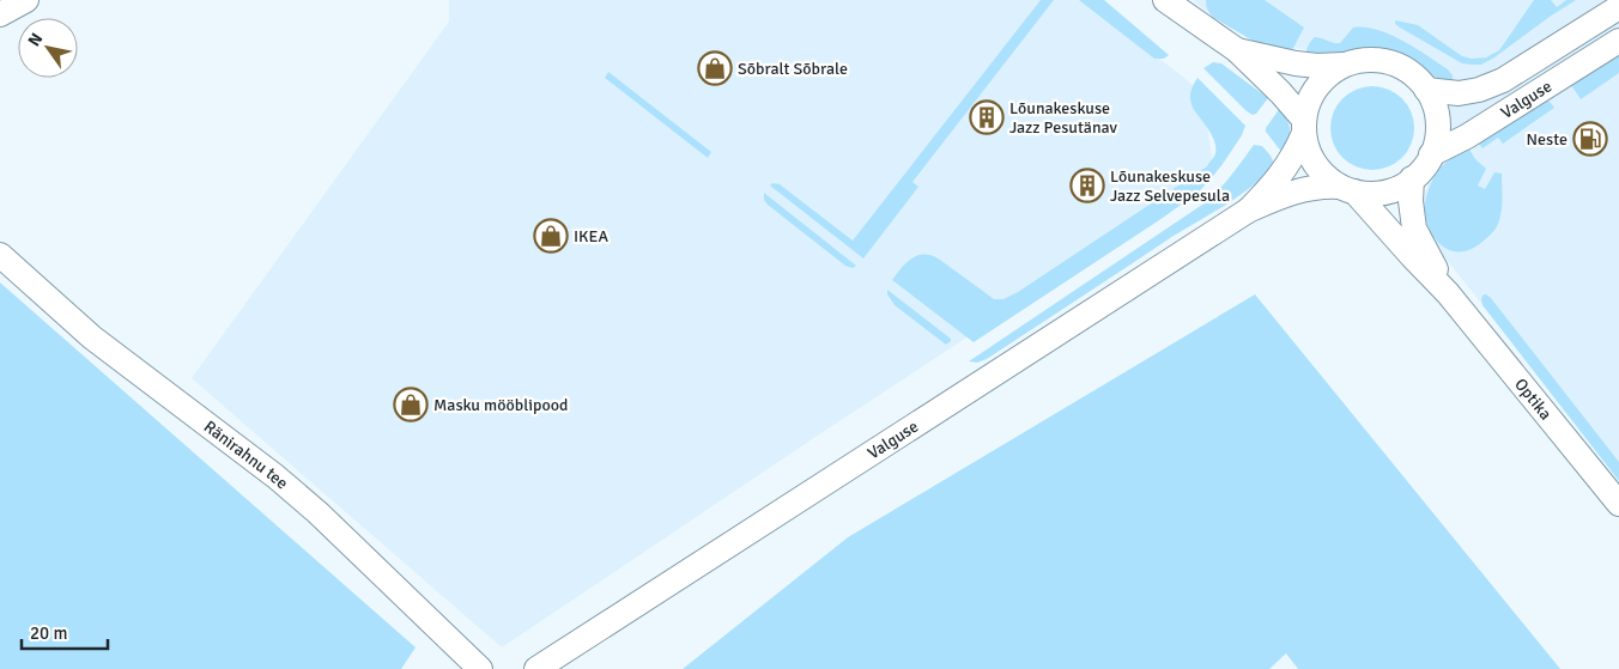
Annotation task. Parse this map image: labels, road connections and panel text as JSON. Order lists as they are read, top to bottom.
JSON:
{
  "streets": {
    "street": ["Valguse", "Optika", "Ränirahnu tee"]
  },
  "crossings": [
    ["Valguse", "Optika"]
  ],
  "places": {
    "shop": ["Sõbralt Sõbrale", "IKEA", "Masku mööblipood"],
    "building": ["Lõunakeskuse Jazz Pesutänav", "Lõunakeskuse Jazz Selvepesula"],
    "fuel station": ["Neste"]
  },
  "scale_bar": "20 m",
  "north": "top left"
}
